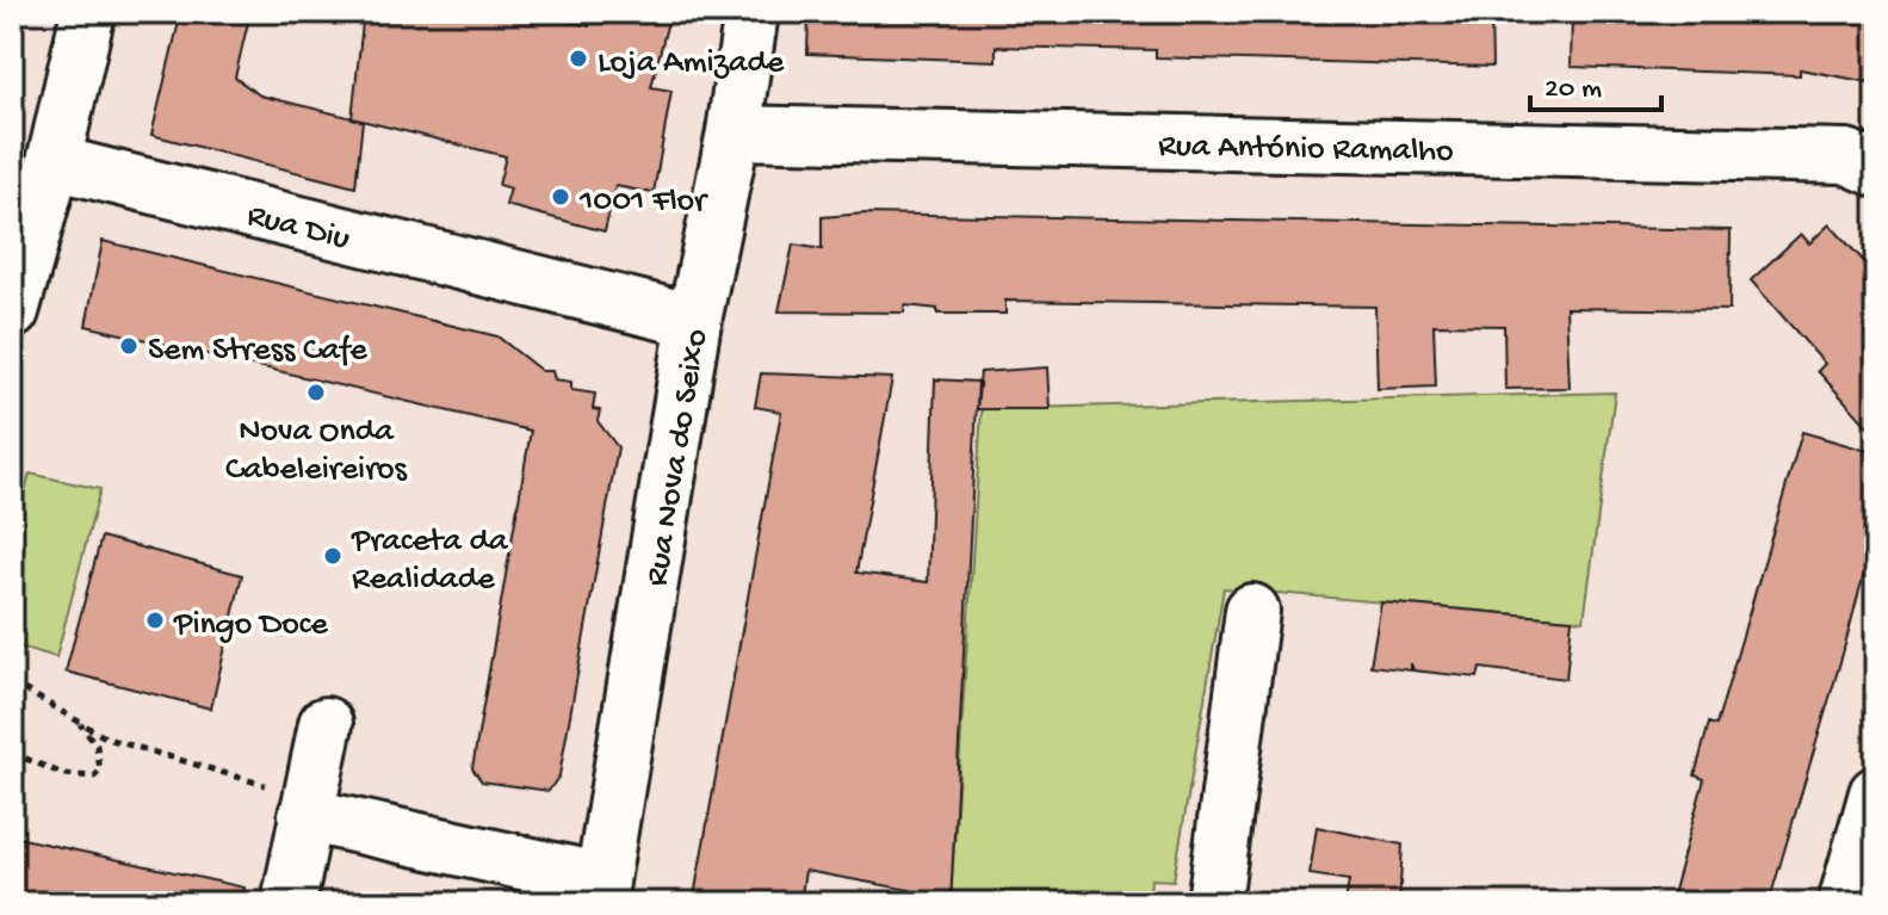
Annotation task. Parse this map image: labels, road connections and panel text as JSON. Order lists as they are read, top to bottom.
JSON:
{
  "streets": {
    "street": ["Rua António Ramalho", "Rua Diu", "Rua Nova do Seixo"]
  },
  "crossings": [
    ["Rua António Ramalho", "Rua Nova do Seixo"],
    ["Rua Diu", "Rua Nova do Seixo"]
  ],
  "places": [
    "Loja Amizade",
    "1001 Flor",
    "Sem Stress Cafe",
    "Nova Onda Cabeleireiros",
    "Praceta da Realidade",
    "Pingo Doce"
  ],
  "scale_bar": "20 m"
}
